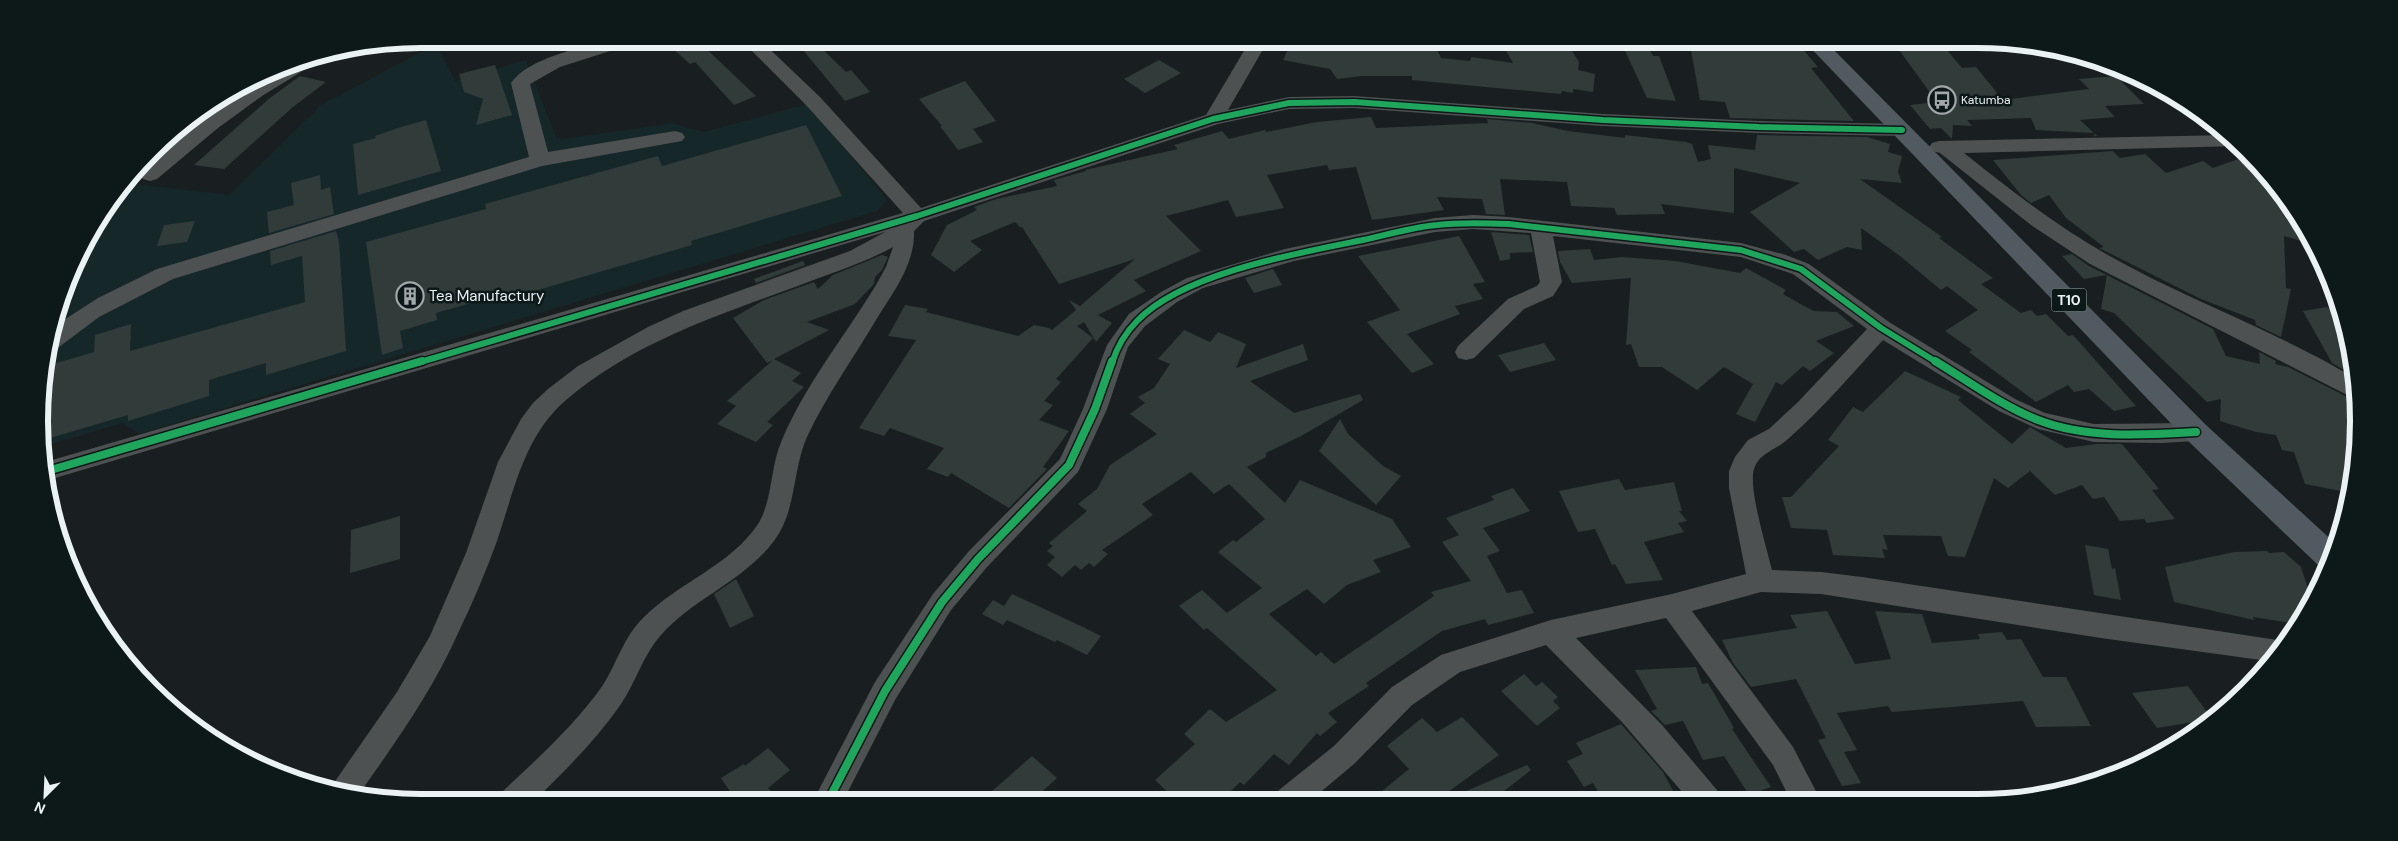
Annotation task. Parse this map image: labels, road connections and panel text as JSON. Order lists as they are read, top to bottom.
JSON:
{
  "streets": {
    "highway": ["T10"]
  },
  "places": {
    "bus stop": ["Katumba"],
    "building": ["Tea Manufactury"]
  },
  "north": "bottom left"
}
